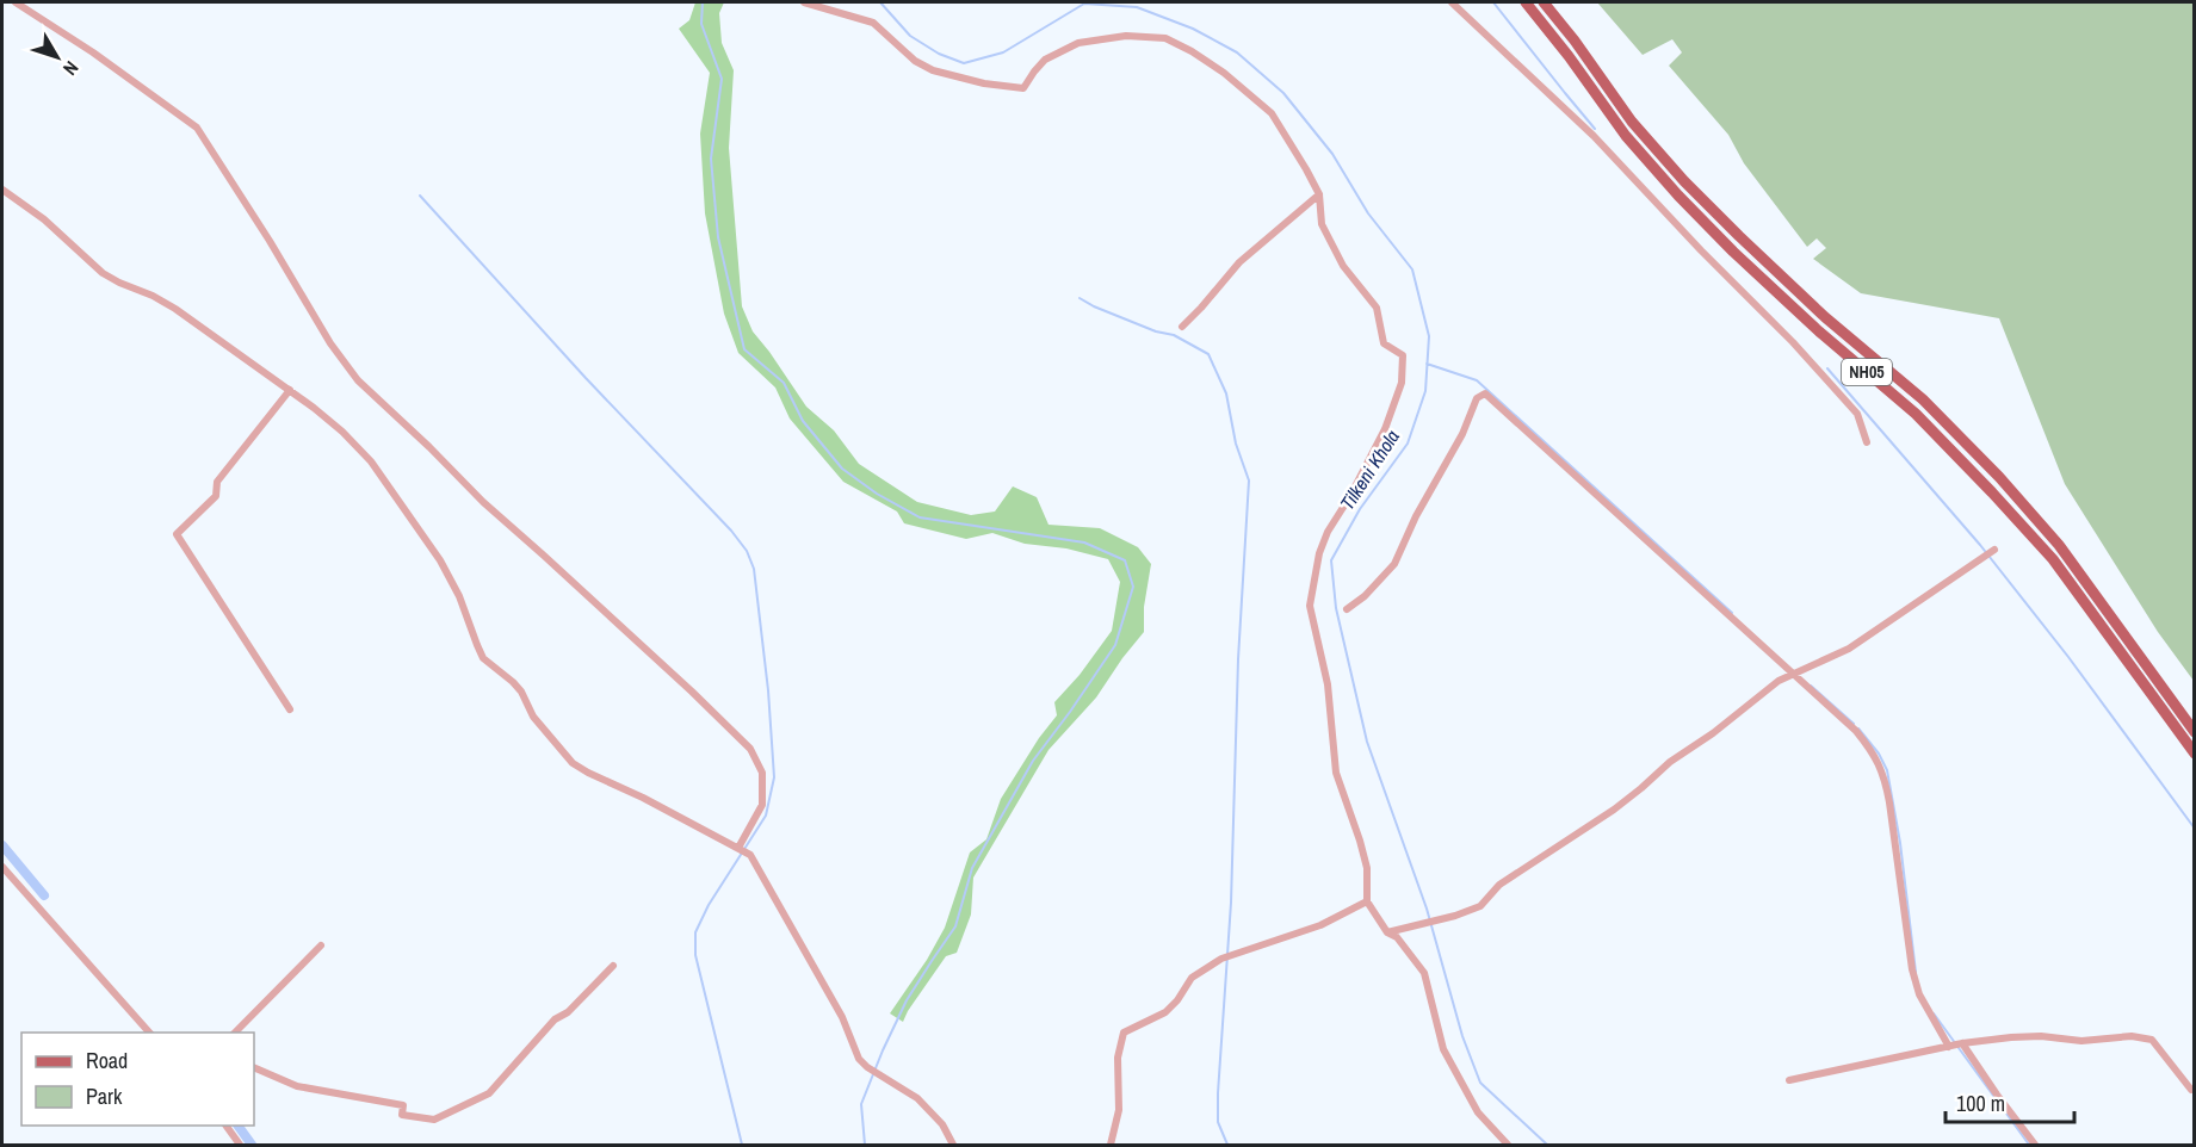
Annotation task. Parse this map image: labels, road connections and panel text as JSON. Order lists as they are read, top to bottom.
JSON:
{
  "streets": {
    "main road": ["NH05"]
  },
  "water": ["Tilkeni Khola"],
  "legend": ["Road", "Park"],
  "scale_bar": "100 m",
  "north": "bottom right"
}
